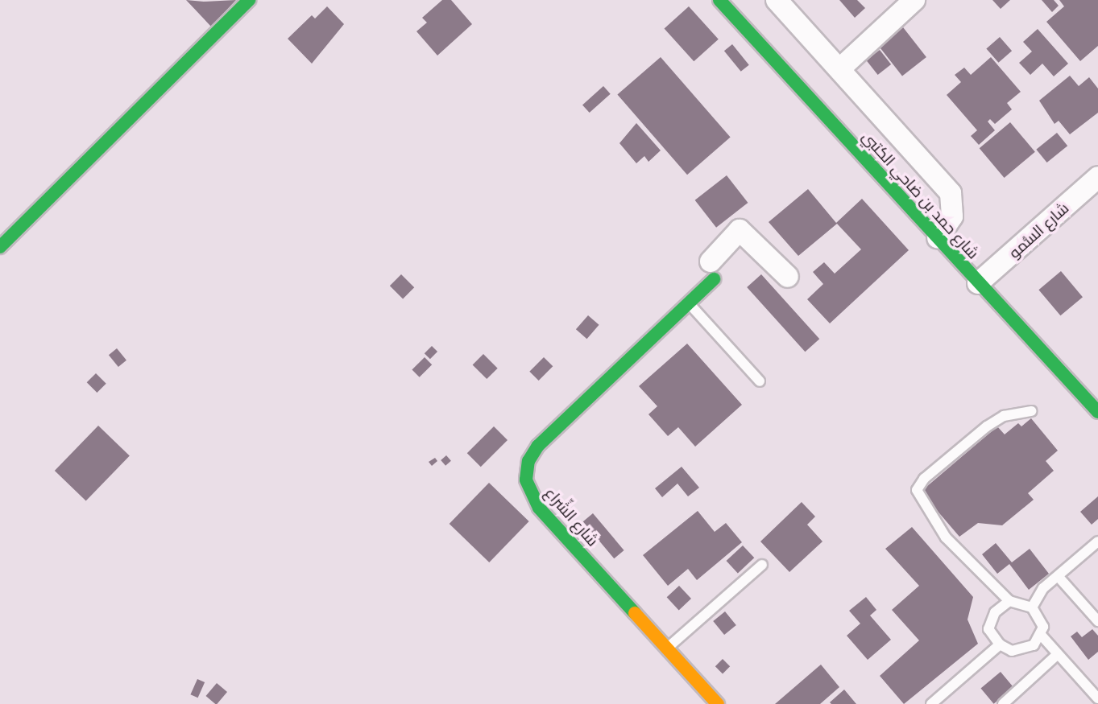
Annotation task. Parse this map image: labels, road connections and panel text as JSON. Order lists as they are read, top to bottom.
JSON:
{
  "streets": {
    "street": ["شارع حمد بن ضاحي الكتبي", "شارع السُّمو", "شارع الشِّراع"]
  },
  "crossings": [
    ["شارع حمد بن ضاحي الكتبي", "شارع السُّمو"]
  ]
}
